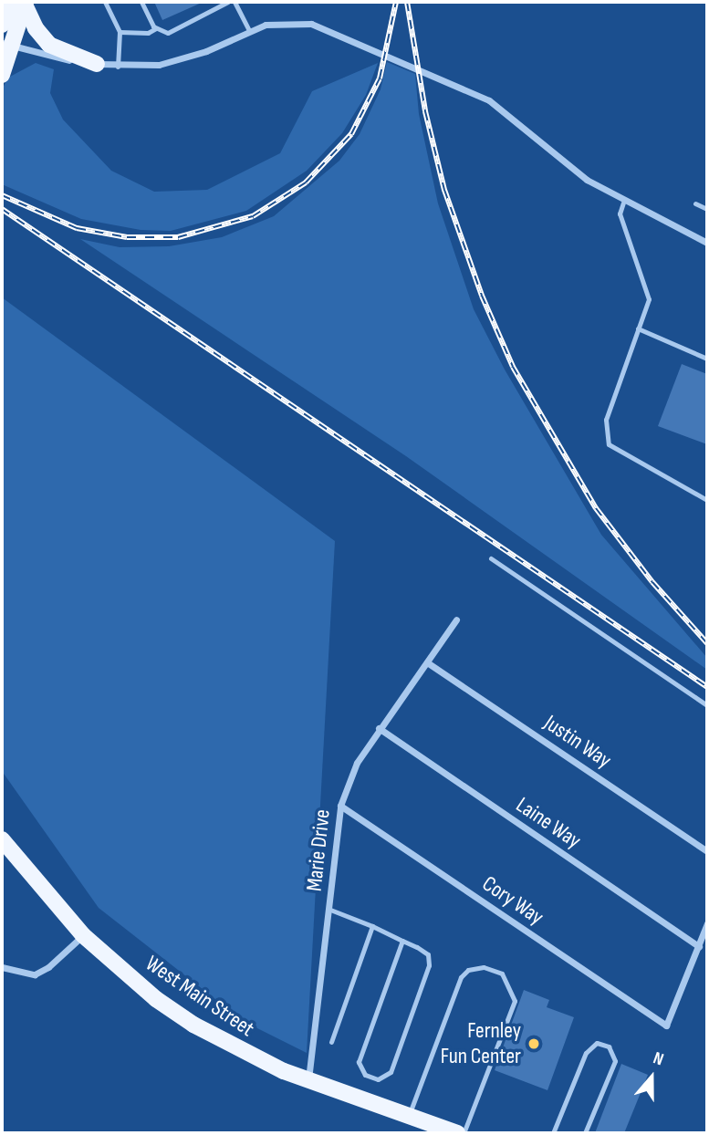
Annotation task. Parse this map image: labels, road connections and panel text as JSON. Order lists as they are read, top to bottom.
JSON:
{
  "streets": {
    "main road": ["West Main Street"],
    "street": [
      "Justin Way",
      "Laine Way",
      "Marie Drive",
      "Cory Way"
    ]
  },
  "crossings": [
    ["Justin Way", "Marie Drive"],
    ["Laine Way", "Marie Drive"],
    ["Laine Way", "Cory Way"],
    ["Marie Drive", "Cory Way"],
    ["Marie Drive", "West Main Street"]
  ],
  "places": ["Fernley Fun Center"],
  "north": "top"
}
